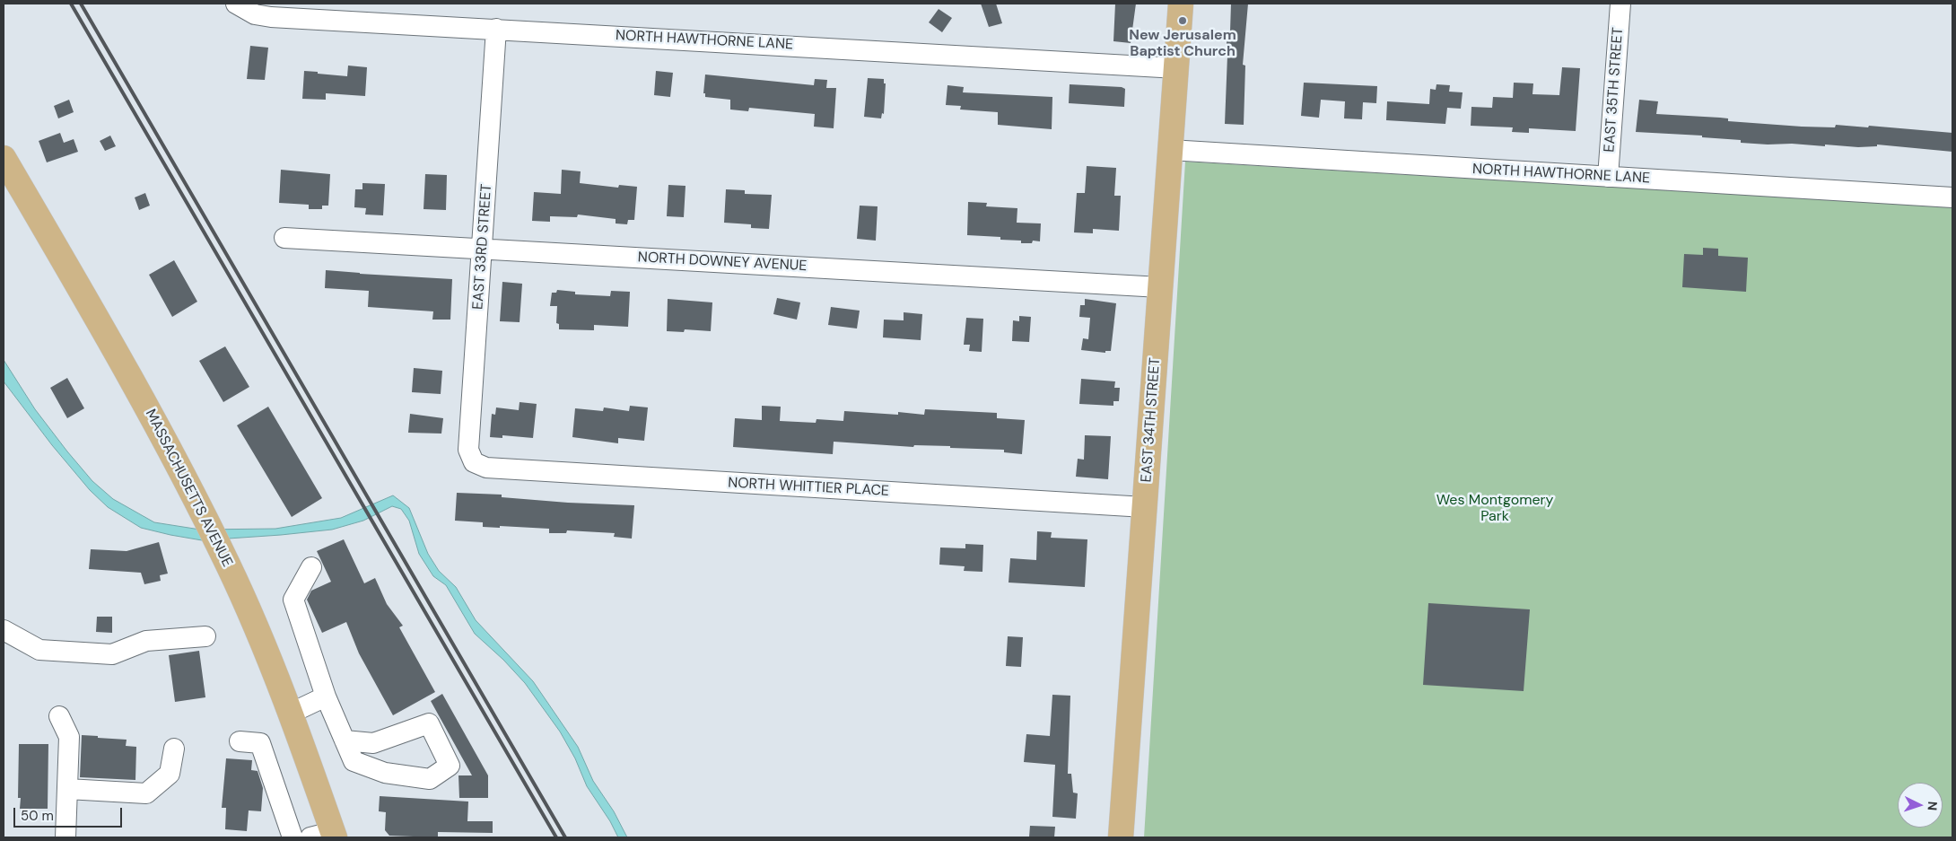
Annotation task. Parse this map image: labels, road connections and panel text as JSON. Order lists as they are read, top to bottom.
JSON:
{
  "streets": {
    "main road": ["EAST 34TH STREET", "MASSACHUSETTS AVENUE"],
    "street": [
      "NORTH HAWTHORNE LANE",
      "EAST 35TH STREET",
      "EAST 33RD STREET",
      "NORTH DOWNEY AVENUE",
      "NORTH WHITTIER PLACE"
    ]
  },
  "crossings": [
    ["NORTH HAWTHORNE LANE", "EAST 35TH STREET"],
    ["NORTH HAWTHORNE LANE", "EAST 33RD STREET"],
    ["NORTH HAWTHORNE LANE", "EAST 34TH STREET"],
    ["EAST 33RD STREET", "NORTH DOWNEY AVENUE"],
    ["EAST 33RD STREET", "NORTH WHITTIER PLACE"],
    ["NORTH DOWNEY AVENUE", "EAST 34TH STREET"],
    ["EAST 34TH STREET", "NORTH WHITTIER PLACE"]
  ],
  "parks": ["Wes Montgomery Park"],
  "places": ["New Jerusalem Baptist Church"],
  "scale_bar": "50 m",
  "north": "right"
}
